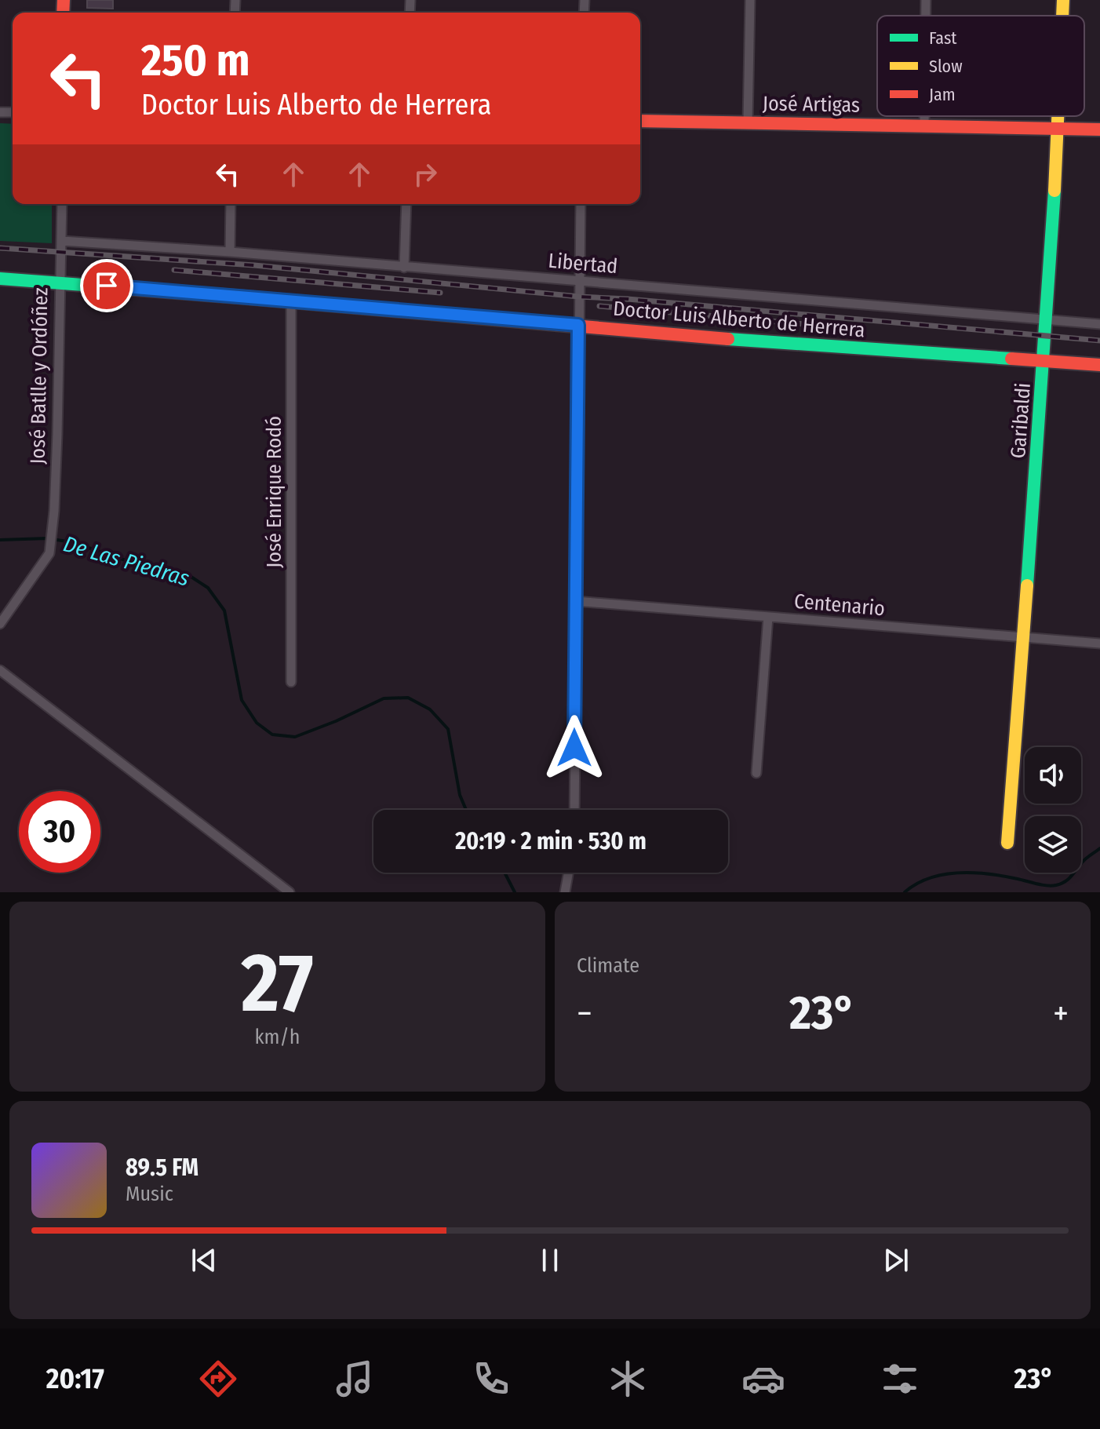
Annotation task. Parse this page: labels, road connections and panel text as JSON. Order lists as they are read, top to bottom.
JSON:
{
  "streets": {
    "street": [
      "José Artigas",
      "Libertad",
      "Doctor Luis Alberto de Herrera",
      "José Batlle y Ordóñez",
      "Garibaldi",
      "José Enrique Rodó",
      "Centenario"
    ]
  },
  "crossings": [
    ["José Artigas", "Garibaldi"],
    ["Libertad", "José Batlle y Ordóñez"],
    ["Libertad", "Garibaldi"],
    ["Doctor Luis Alberto de Herrera", "José Batlle y Ordóñez"],
    ["Doctor Luis Alberto de Herrera", "Garibaldi"],
    ["Doctor Luis Alberto de Herrera", "José Enrique Rodó"],
    ["Garibaldi", "Centenario"]
  ],
  "water": ["De Las Piedras"],
  "legend": ["Fast", "Slow", "Jam"],
  "page": {
    "turn": ["250 m", "Doctor Luis Alberto de Herrera"],
    "limit": "30",
    "trip": "20:19 · 2 min · 530 m",
    "tile": [
      ["27", "km/h"],
      "Climate"
    ],
    "heat": ["−", "23°", "+"],
    "song": ["89.5 FM", "Music"],
    "tabs": ["20:17", "23°"]
  }
}
